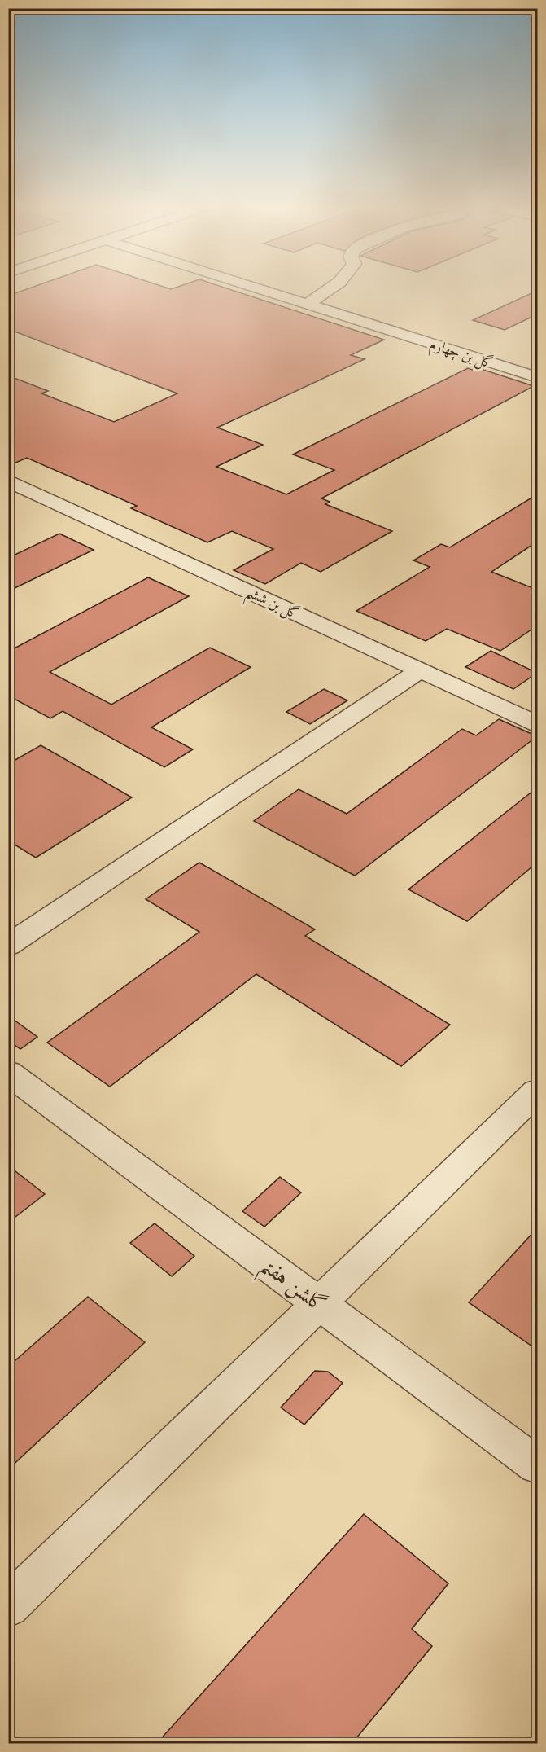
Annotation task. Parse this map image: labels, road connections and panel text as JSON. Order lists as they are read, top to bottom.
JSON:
{
  "streets": {
    "street": ["گل بن چهارم", "گل بن ششم", "گلشن هفتم"]
  }
}
